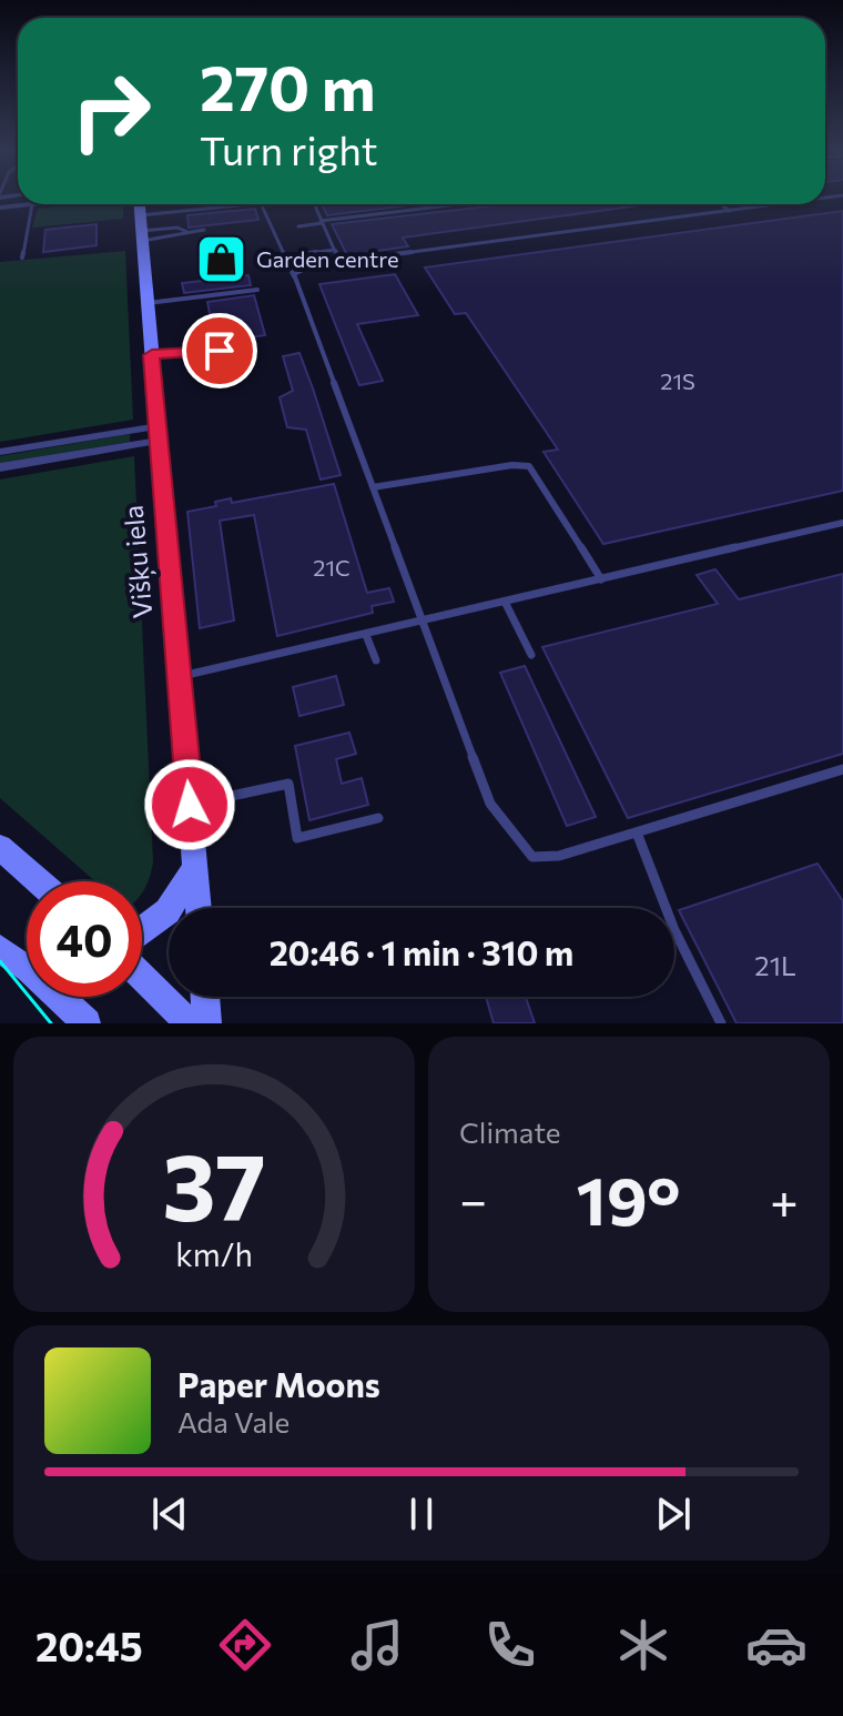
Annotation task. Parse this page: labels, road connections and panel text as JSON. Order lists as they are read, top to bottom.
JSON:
{
  "streets": {
    "street": ["Višķu iela"]
  },
  "places": {
    "shop": ["Garden centre"]
  },
  "house_numbers": ["21S", "21C", "21L"],
  "page": {
    "turn": ["270 m", "Turn right"],
    "limit": "40",
    "trip": "20:46 · 1 min · 310 m",
    "tile": "Climate",
    "heat": ["−", "19°", "+"],
    "song": ["Paper Moons", "Ada Vale"],
    "tabs": "20:45",
    "gauge": ["37", "km/h"]
  }
}
